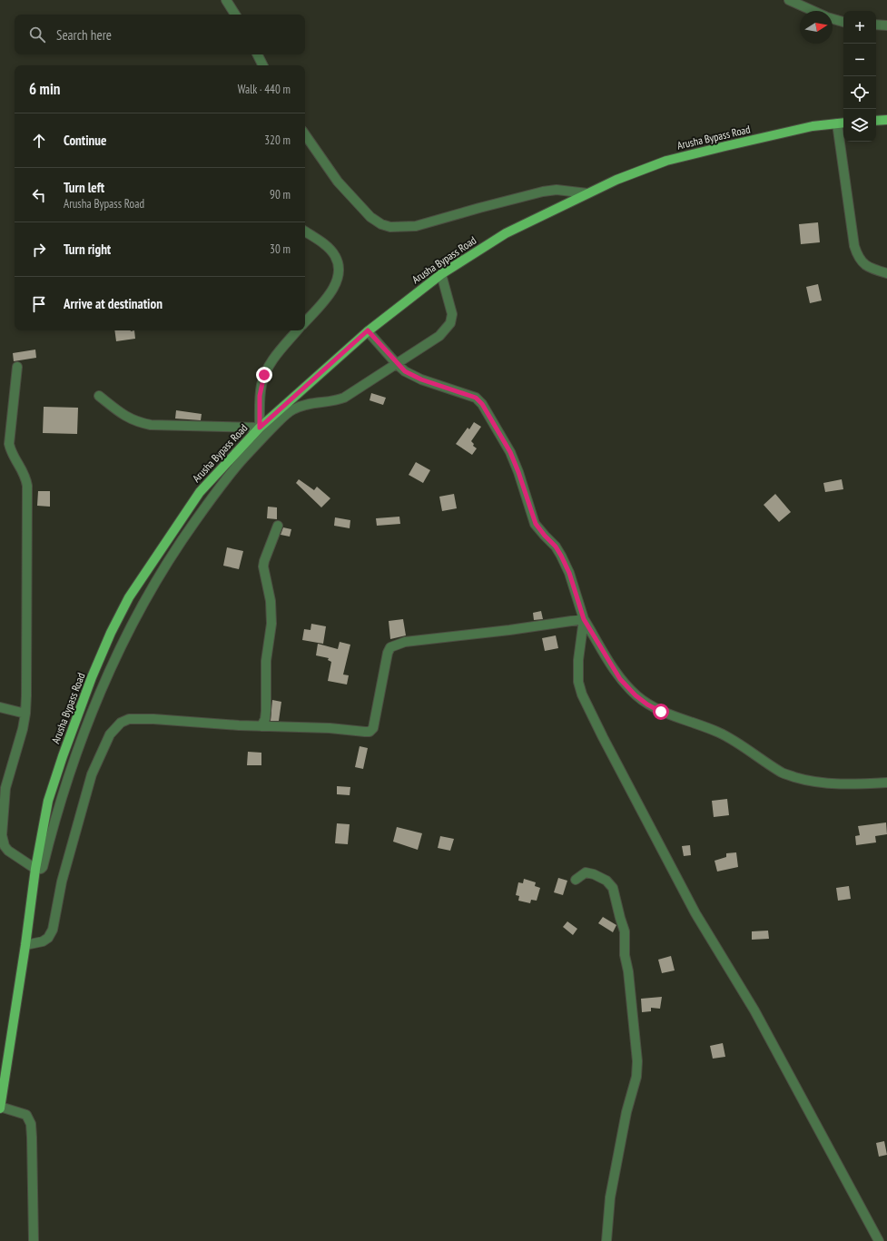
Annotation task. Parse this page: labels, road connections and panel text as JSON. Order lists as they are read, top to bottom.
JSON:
{
  "streets": {
    "main road": ["Arusha Bypass Road"]
  },
  "north": "right",
  "page": {
    "map_buttons": ["+", "−"],
    "search": "Search here",
    "heading": ["6 min", "Walk · 440 m"],
    "list": [
      ["Continue", "320 m"],
      ["Turn left", "Arusha Bypass Road", "90 m"],
      ["Turn right", "30 m"],
      "Arrive at destination"
    ]
  }
}
